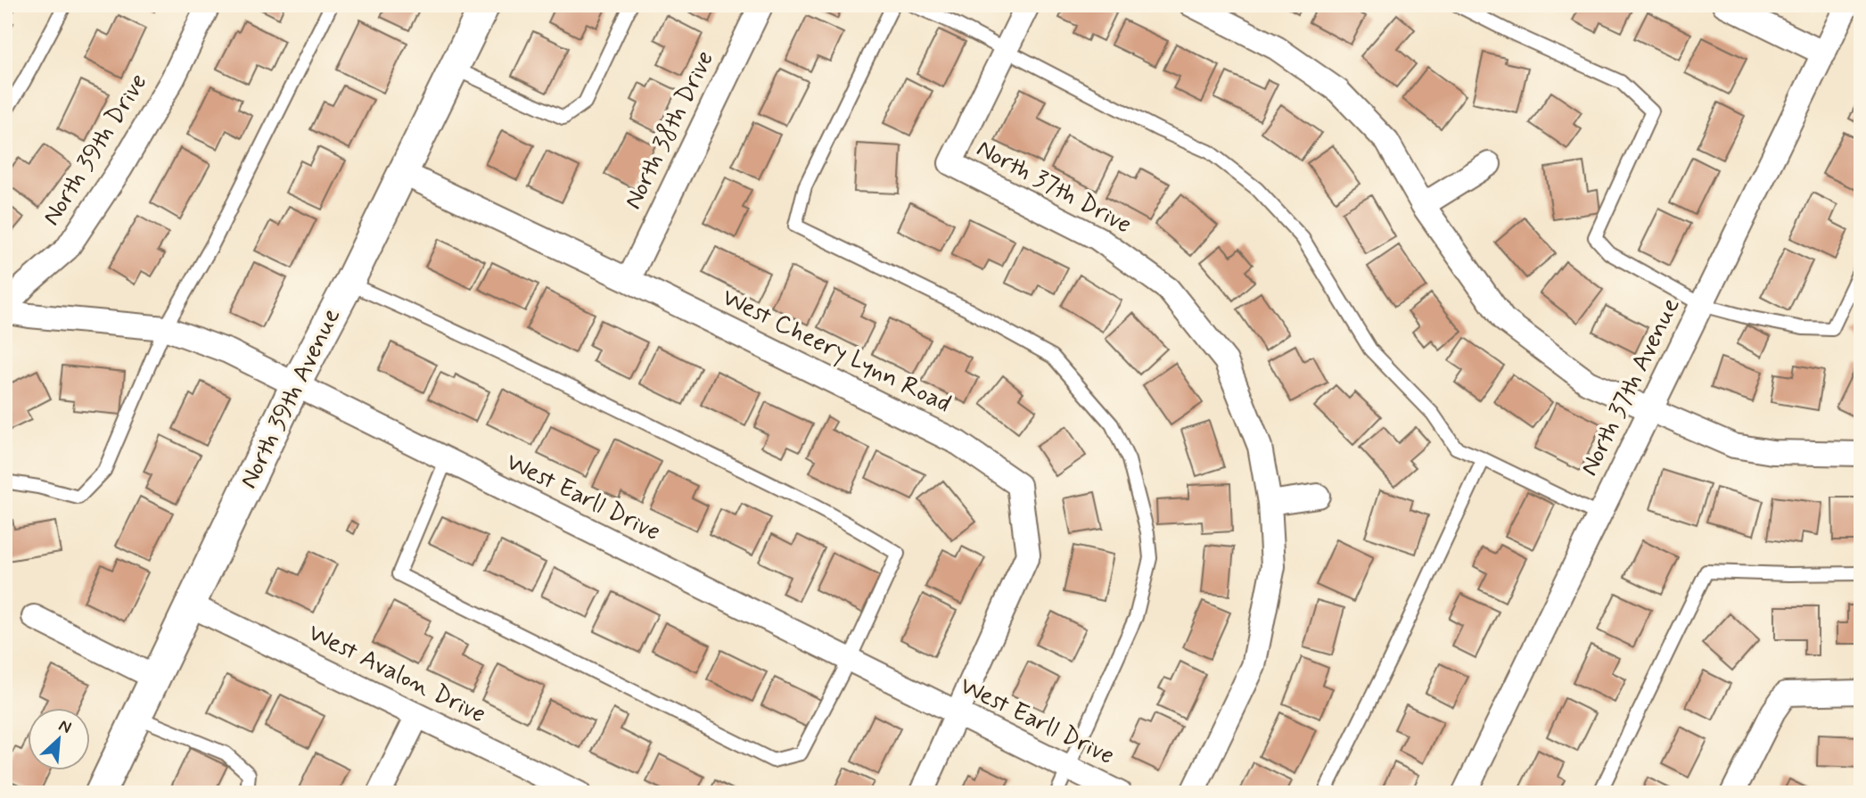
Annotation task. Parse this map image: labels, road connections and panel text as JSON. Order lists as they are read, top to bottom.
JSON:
{
  "streets": {
    "street": [
      "North 38th Drive",
      "North 39th Drive",
      "North 37th Drive",
      "West Cheery Lynn Road",
      "North 37th Avenue",
      "North 39th Avenue",
      "West Earll Drive",
      "West Avalon Drive"
    ]
  },
  "crossings": [
    ["North 38th Drive", "West Cheery Lynn Road"],
    ["North 39th Drive", "West Earll Drive"],
    ["West Cheery Lynn Road", "North 39th Avenue"],
    ["West Cheery Lynn Road", "West Earll Drive"],
    ["North 39th Avenue", "West Earll Drive"],
    ["North 39th Avenue", "West Avalon Drive"]
  ],
  "north": "top right"
}
